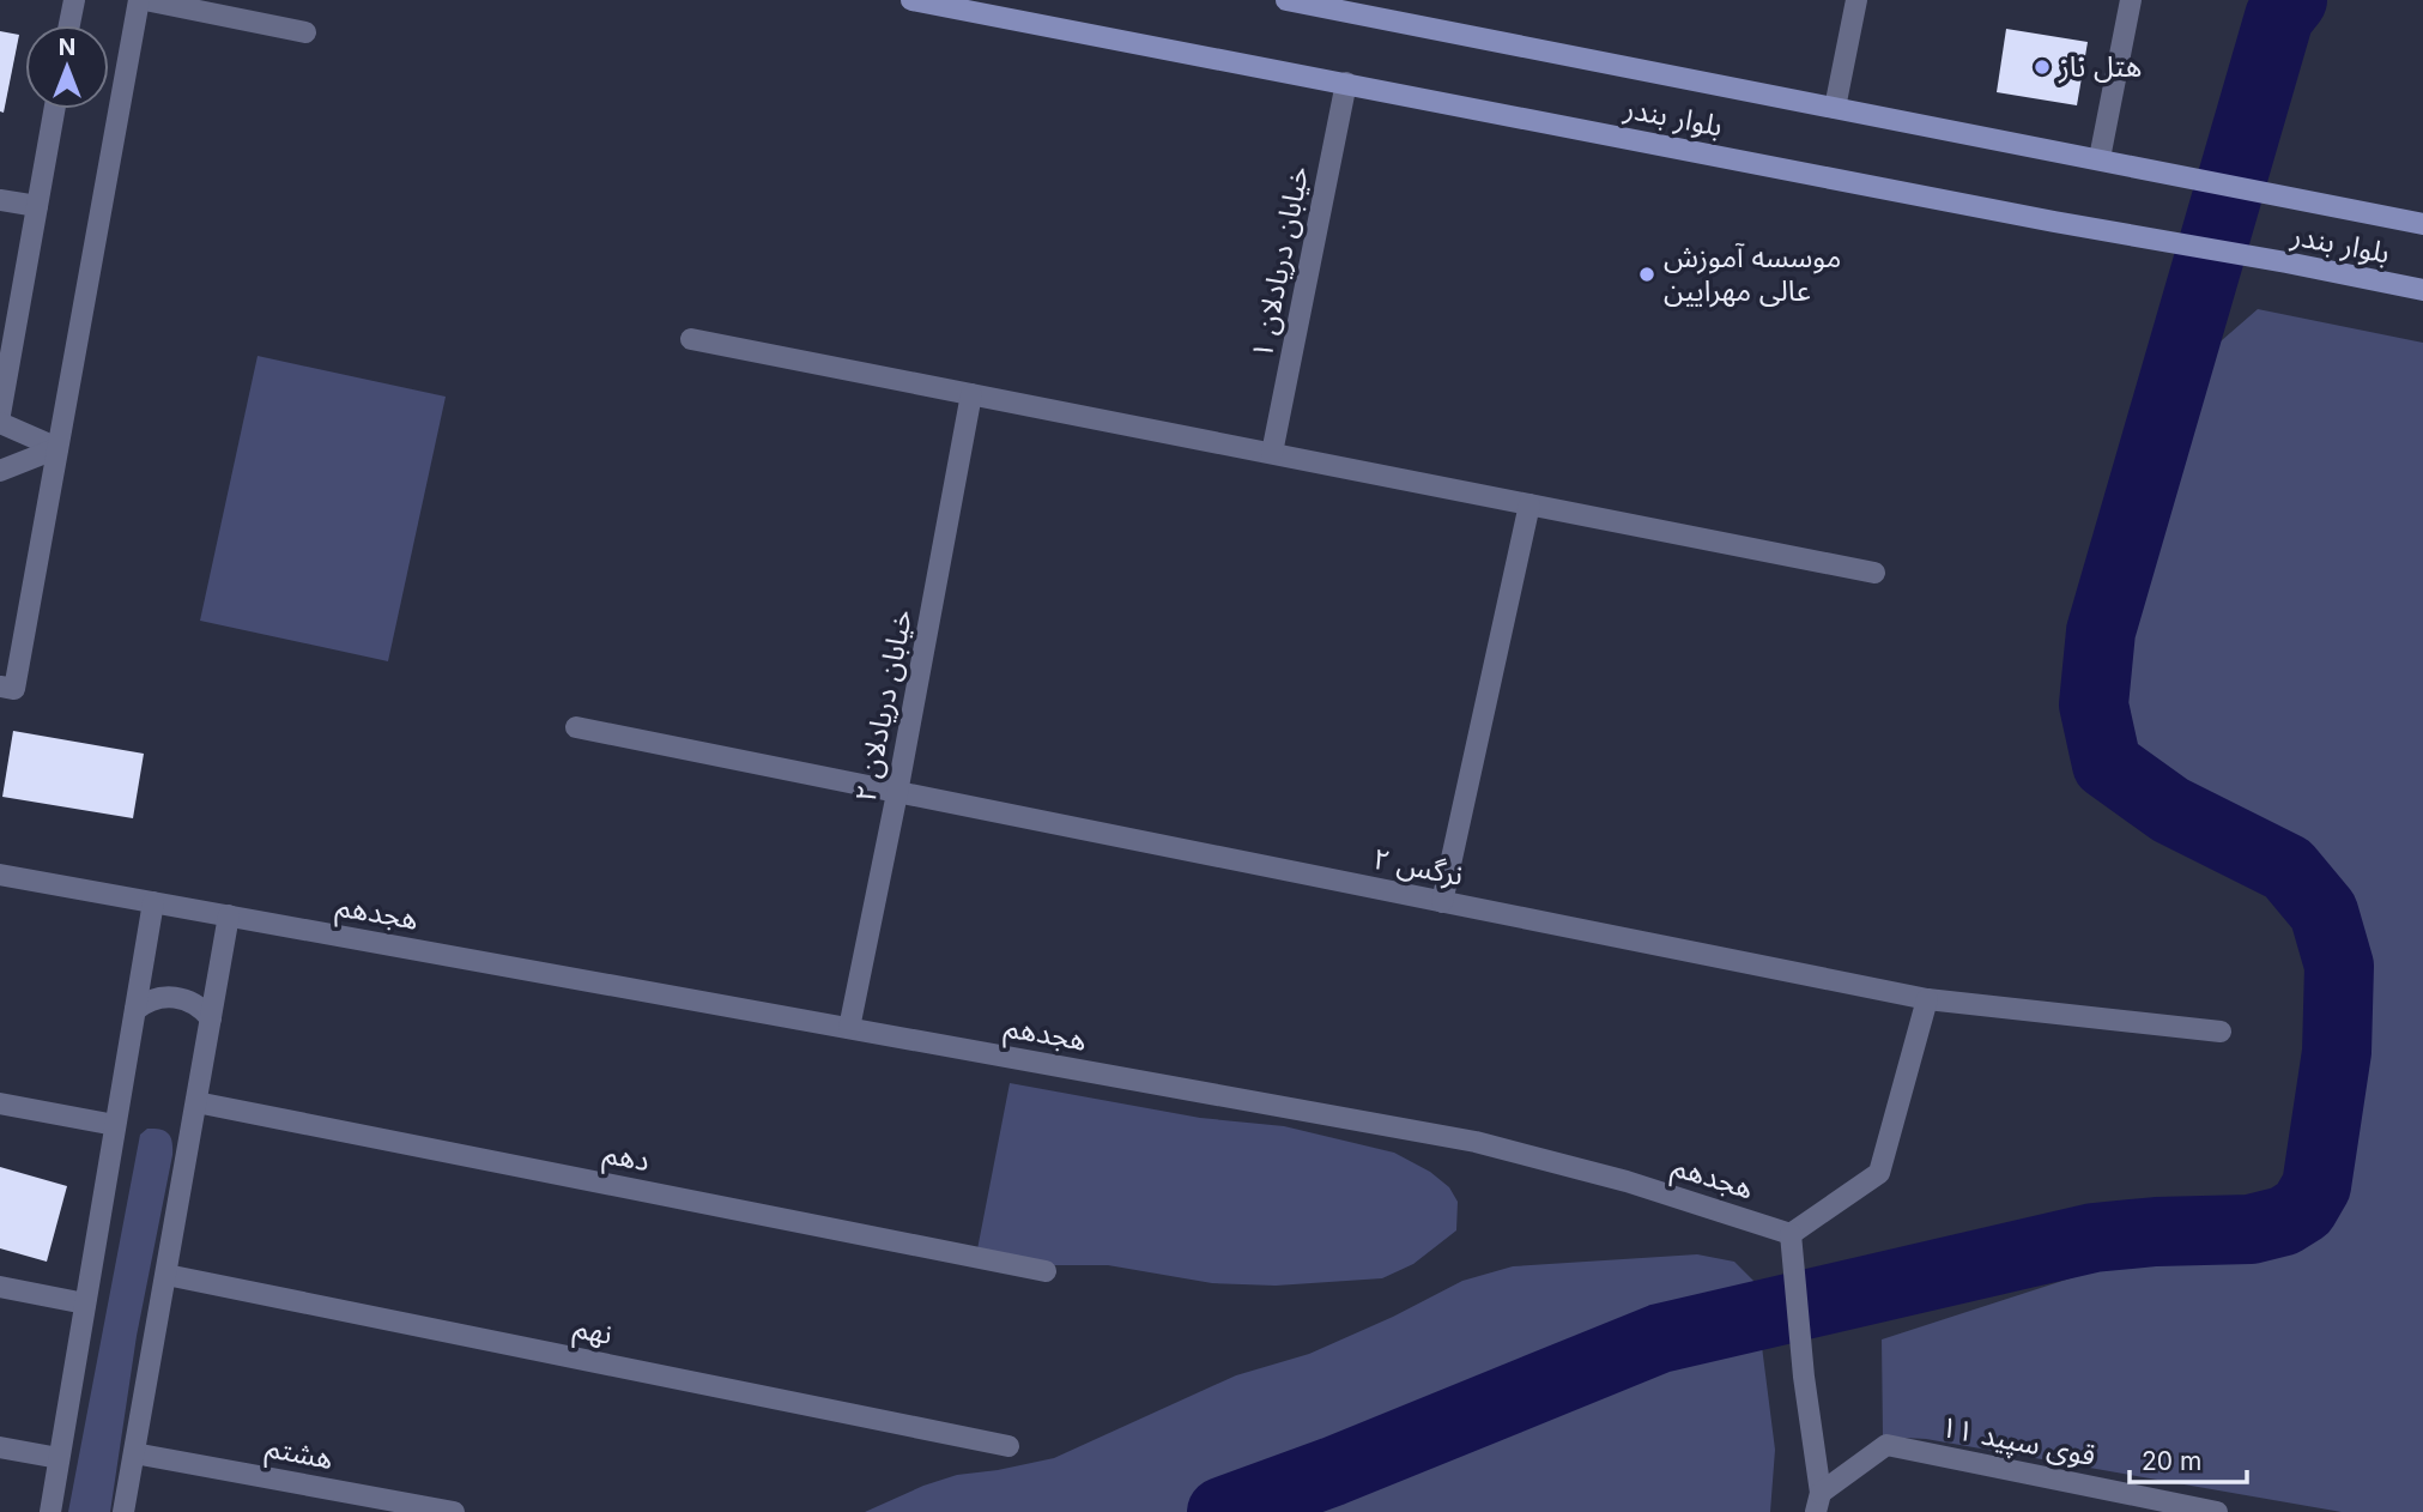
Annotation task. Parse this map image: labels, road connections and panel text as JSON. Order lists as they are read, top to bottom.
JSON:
{
  "streets": {
    "main road": ["بلوار بندر"],
    "street": [
      "خیابان دریادلان ۱",
      "خیابان دریادلان ۲",
      "نرگس ۲",
      "هجدهم",
      "دهم",
      "نهم",
      "قوی سپید ۱۱",
      "هشتم"
    ]
  },
  "crossings": [
    ["بلوار بندر", "خیابان دریادلان ۱"],
    ["خیابان دریادلان ۲", "نرگس ۲"],
    ["خیابان دریادلان ۲", "هجدهم"]
  ],
  "places": ["هتل ناز", "موسسه آموزش عالی مهرایین"],
  "scale_bar": "20 m",
  "north": "top"
}
